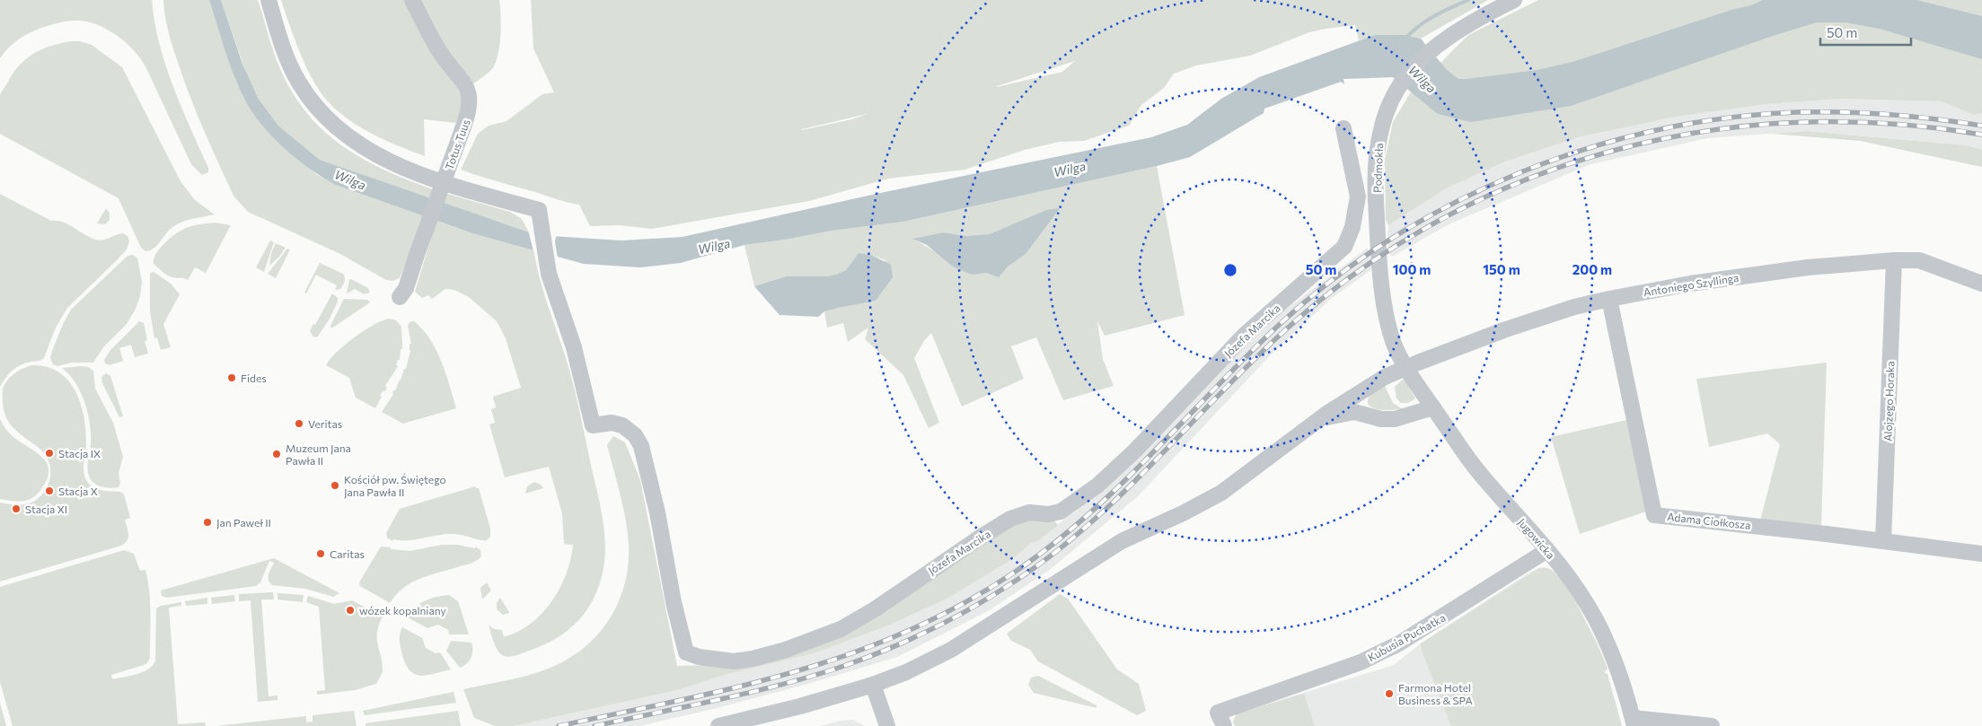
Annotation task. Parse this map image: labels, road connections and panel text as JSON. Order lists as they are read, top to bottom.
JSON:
{
  "streets": {
    "street": [
      "Totus Tuus",
      "Podmokła",
      "Antoniego Szyllinga",
      "Józefa Marcika",
      "Alojzego Horaka",
      "Adama Ciołkosza",
      "Jugowicka",
      "Kubusia Puchatka"
    ]
  },
  "crossings": [
    ["Podmokła", "Antoniego Szyllinga"],
    ["Podmokła", "Jugowicka"],
    ["Antoniego Szyllinga", "Alojzego Horaka"],
    ["Antoniego Szyllinga", "Adama Ciołkosza"],
    ["Antoniego Szyllinga", "Jugowicka"],
    ["Alojzego Horaka", "Adama Ciołkosza"],
    ["Jugowicka", "Kubusia Puchatka"]
  ],
  "water": ["Wilga"],
  "places": [
    "Fides",
    "Veritas",
    "Stacja IX",
    "Muzeum Jana Pawła II",
    "Kościół pw. Świętego Jana Pawła II",
    "Stacja X",
    "Stacja XI",
    "Jan Paweł II",
    "Caritas",
    "wózek kopalniany",
    "Farmona Hotel Business & SPA"
  ],
  "scale_bar": "50 m",
  "rings": [
    "50 m",
    "100 m",
    "150 m",
    "200 m"
  ]
}
